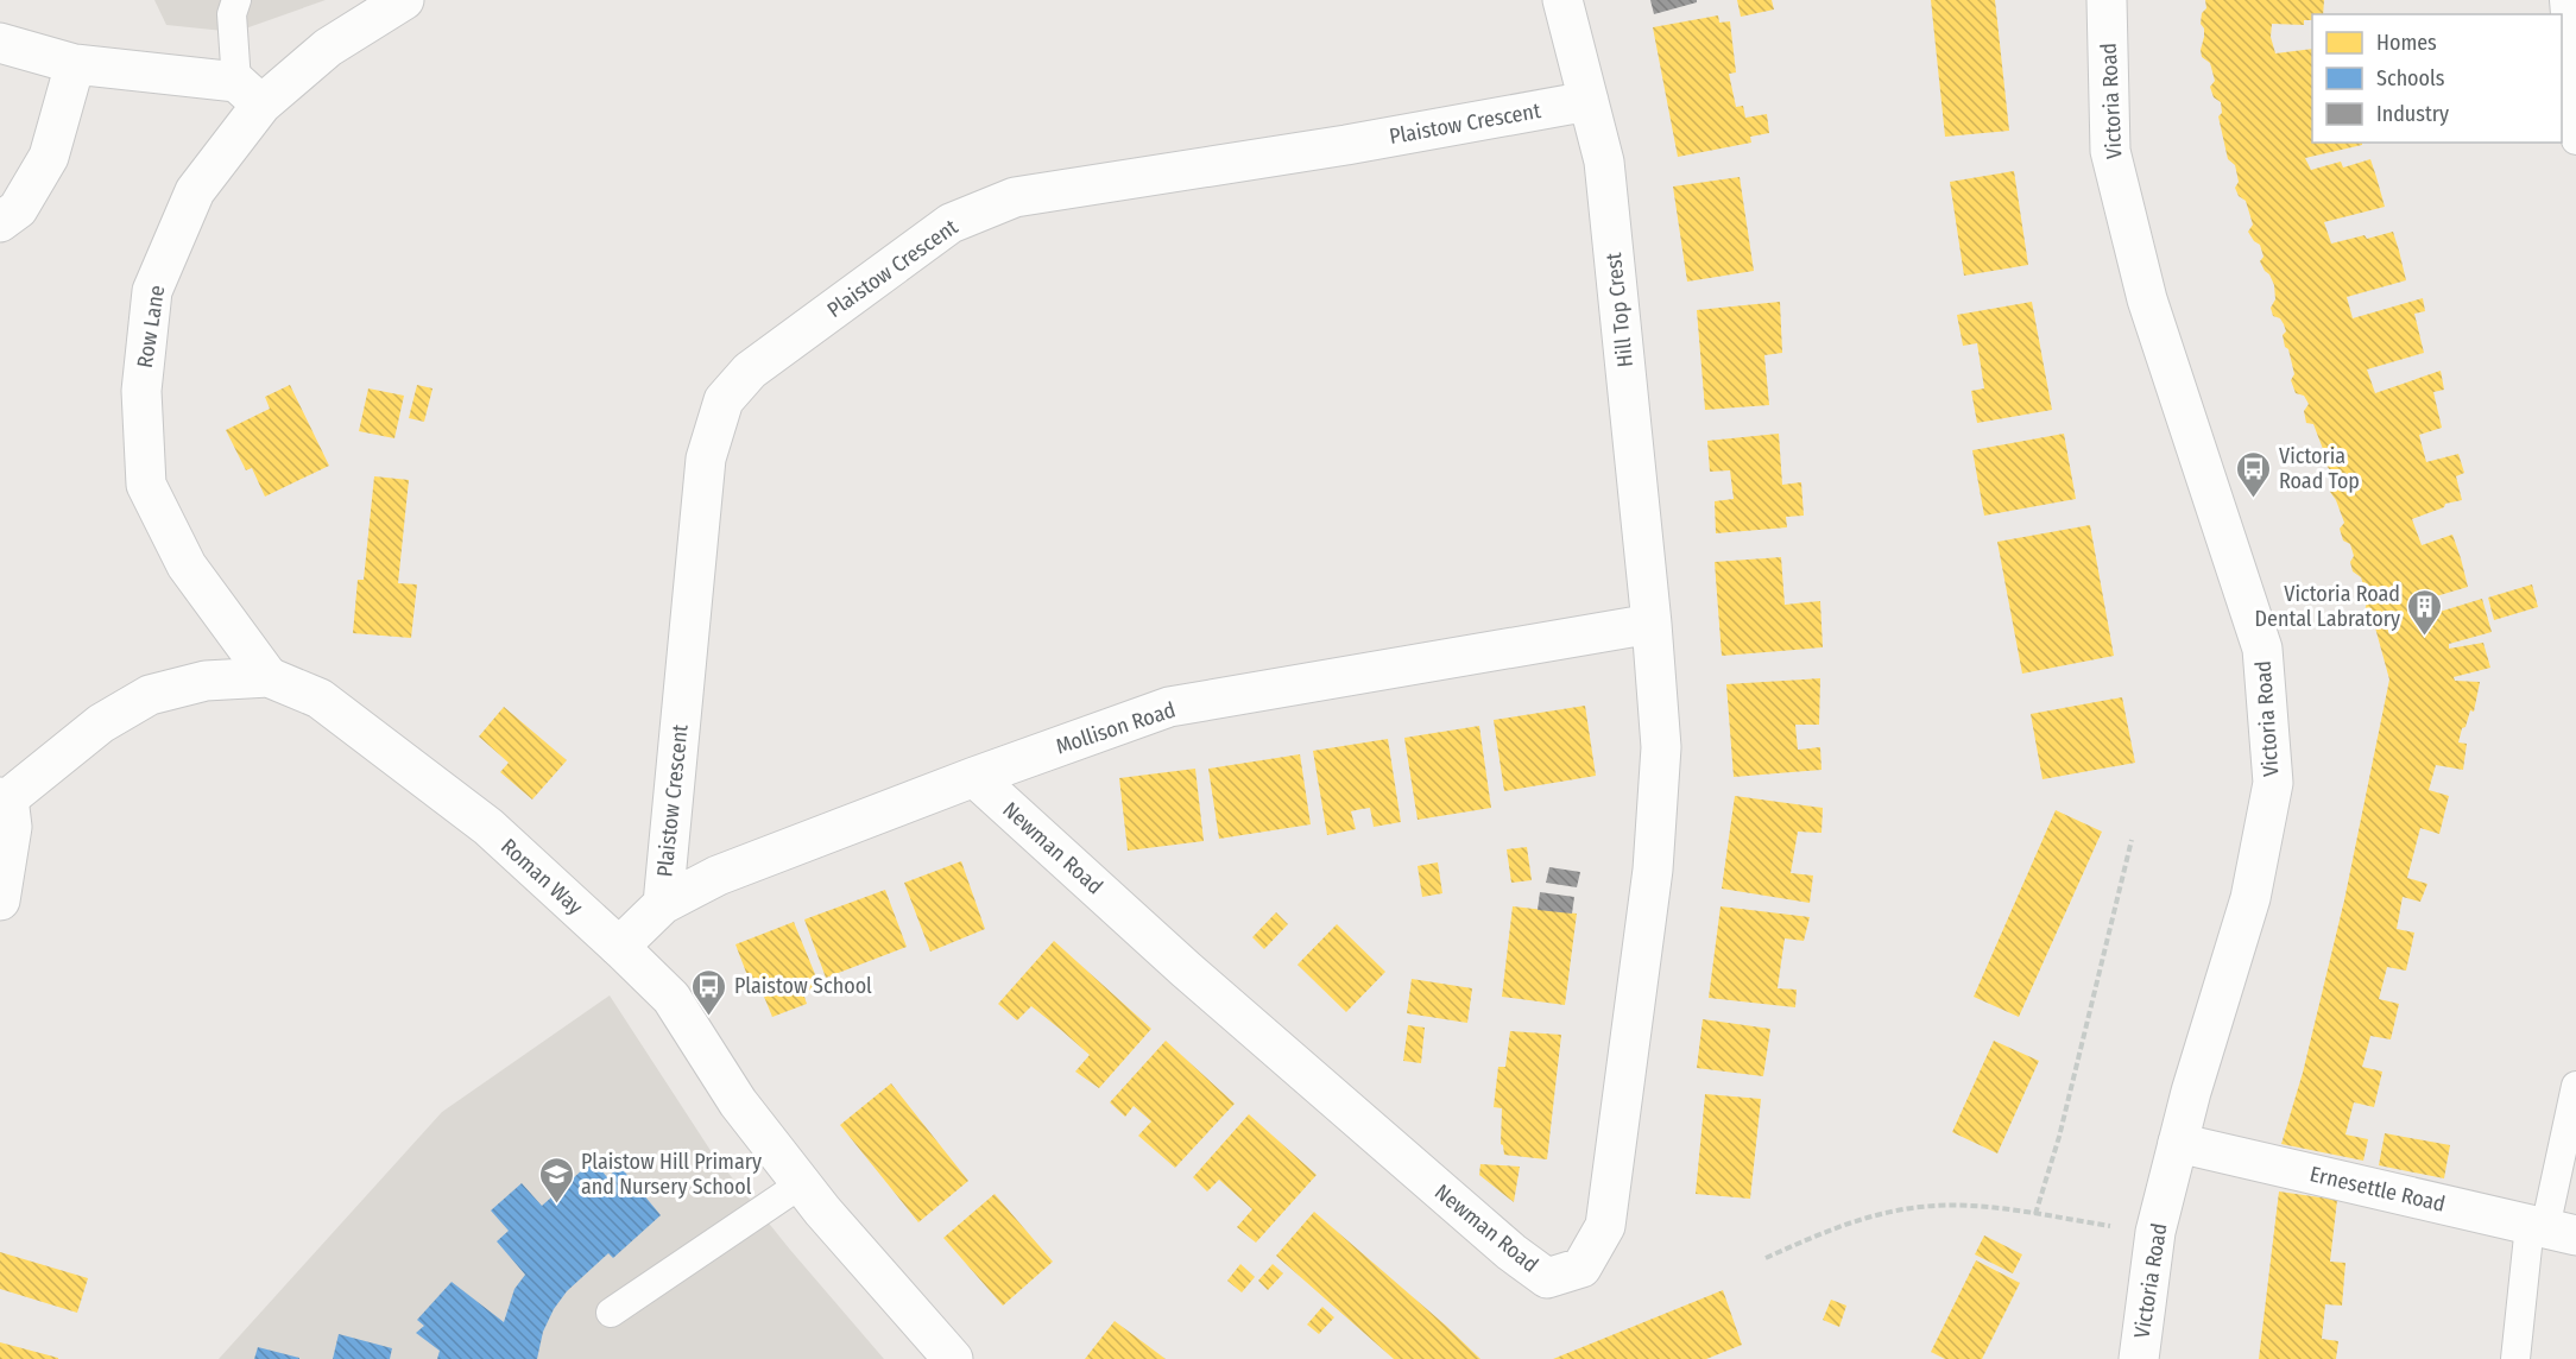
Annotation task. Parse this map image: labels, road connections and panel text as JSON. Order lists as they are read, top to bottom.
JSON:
{
  "streets": {
    "street": [
      "Victoria Road",
      "Plaistow Crescent",
      "Hill Top Crest",
      "Row Lane",
      "Mollison Road",
      "Newman Road",
      "Roman Way",
      "Ernesettle Road"
    ]
  },
  "crossings": [
    ["Victoria Road", "Ernesettle Road"],
    ["Plaistow Crescent", "Hill Top Crest"],
    ["Plaistow Crescent", "Mollison Road"],
    ["Hill Top Crest", "Mollison Road"],
    ["Hill Top Crest", "Newman Road"],
    ["Row Lane", "Roman Way"],
    ["Mollison Road", "Newman Road"],
    ["Mollison Road", "Roman Way"]
  ],
  "places": {
    "bus stop": ["Victoria Road Top", "Plaistow School"],
    "building": ["Victoria Road Dental Labratory"],
    "school or university": ["Plaistow Hill Primary and Nursery School"]
  },
  "legend": ["Homes", "Schools", "Industry"]
}
